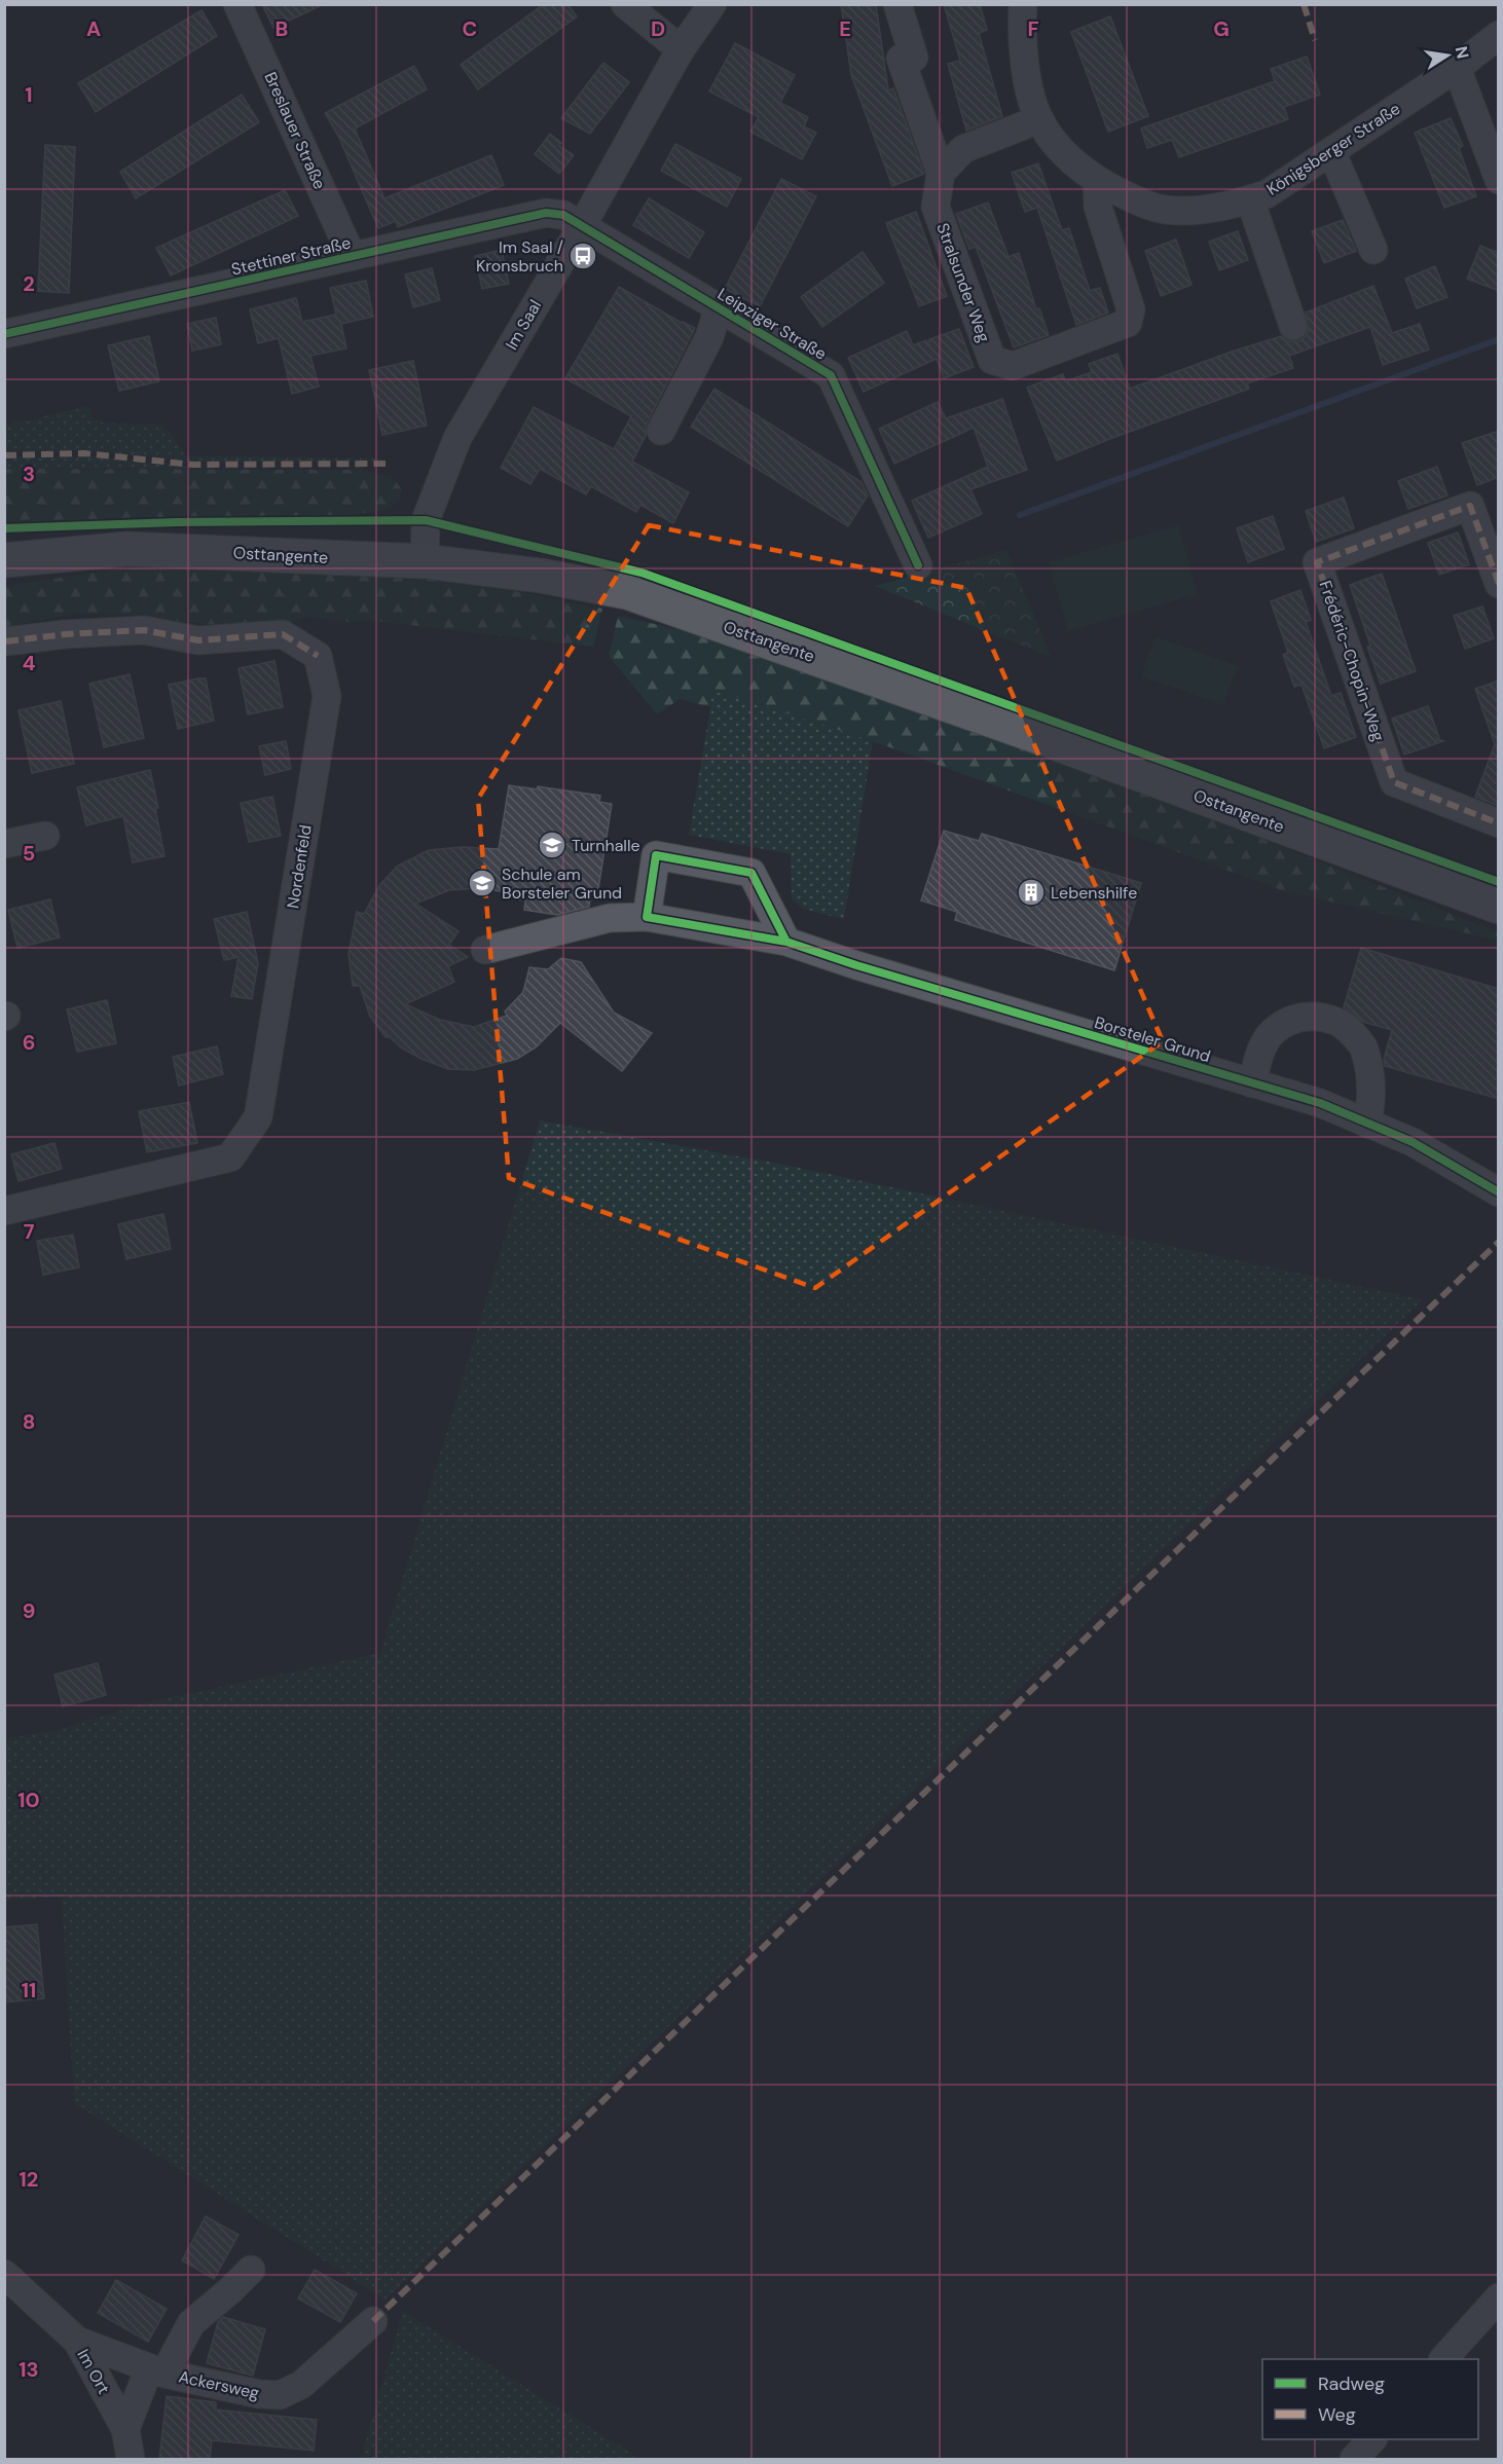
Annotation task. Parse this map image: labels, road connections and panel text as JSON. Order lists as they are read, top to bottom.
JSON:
{
  "streets": {
    "main road": ["Osttangente"],
    "street": [
      "Breslauer Straße",
      "Königsberger Straße",
      "Stettiner Straße",
      "Stralsunder Weg",
      "Leipziger Straße",
      "Im Saal",
      "Frédéric-Chopin-Weg",
      "Nordenfeld",
      "Borsteler Grund",
      "Im Ort",
      "Ackersweg"
    ]
  },
  "crossings": [
    ["Breslauer Straße", "Stettiner Straße"],
    ["Königsberger Straße", "Stralsunder Weg"],
    ["Stettiner Straße", "Leipziger Straße"],
    ["Stettiner Straße", "Im Saal"],
    ["Leipziger Straße", "Im Saal"],
    ["Im Saal", "Osttangente"],
    ["Im Ort", "Ackersweg"]
  ],
  "places": {
    "bus stop": ["Im Saal / Kronsbruch"],
    "school or university": ["Turnhalle", "Schule am Borsteler Grund"],
    "building": ["Lebenshilfe"]
  },
  "legend": ["Radweg", "Weg"],
  "north": "right",
  "grid": {
    "columns": [
      "A",
      "B",
      "C",
      "D",
      "E",
      "F",
      "G"
    ],
    "rows": [
      "1",
      "2",
      "3",
      "4",
      "5",
      "6",
      "7",
      "8",
      "9",
      "10",
      "11",
      "12",
      "13"
    ]
  }
}
